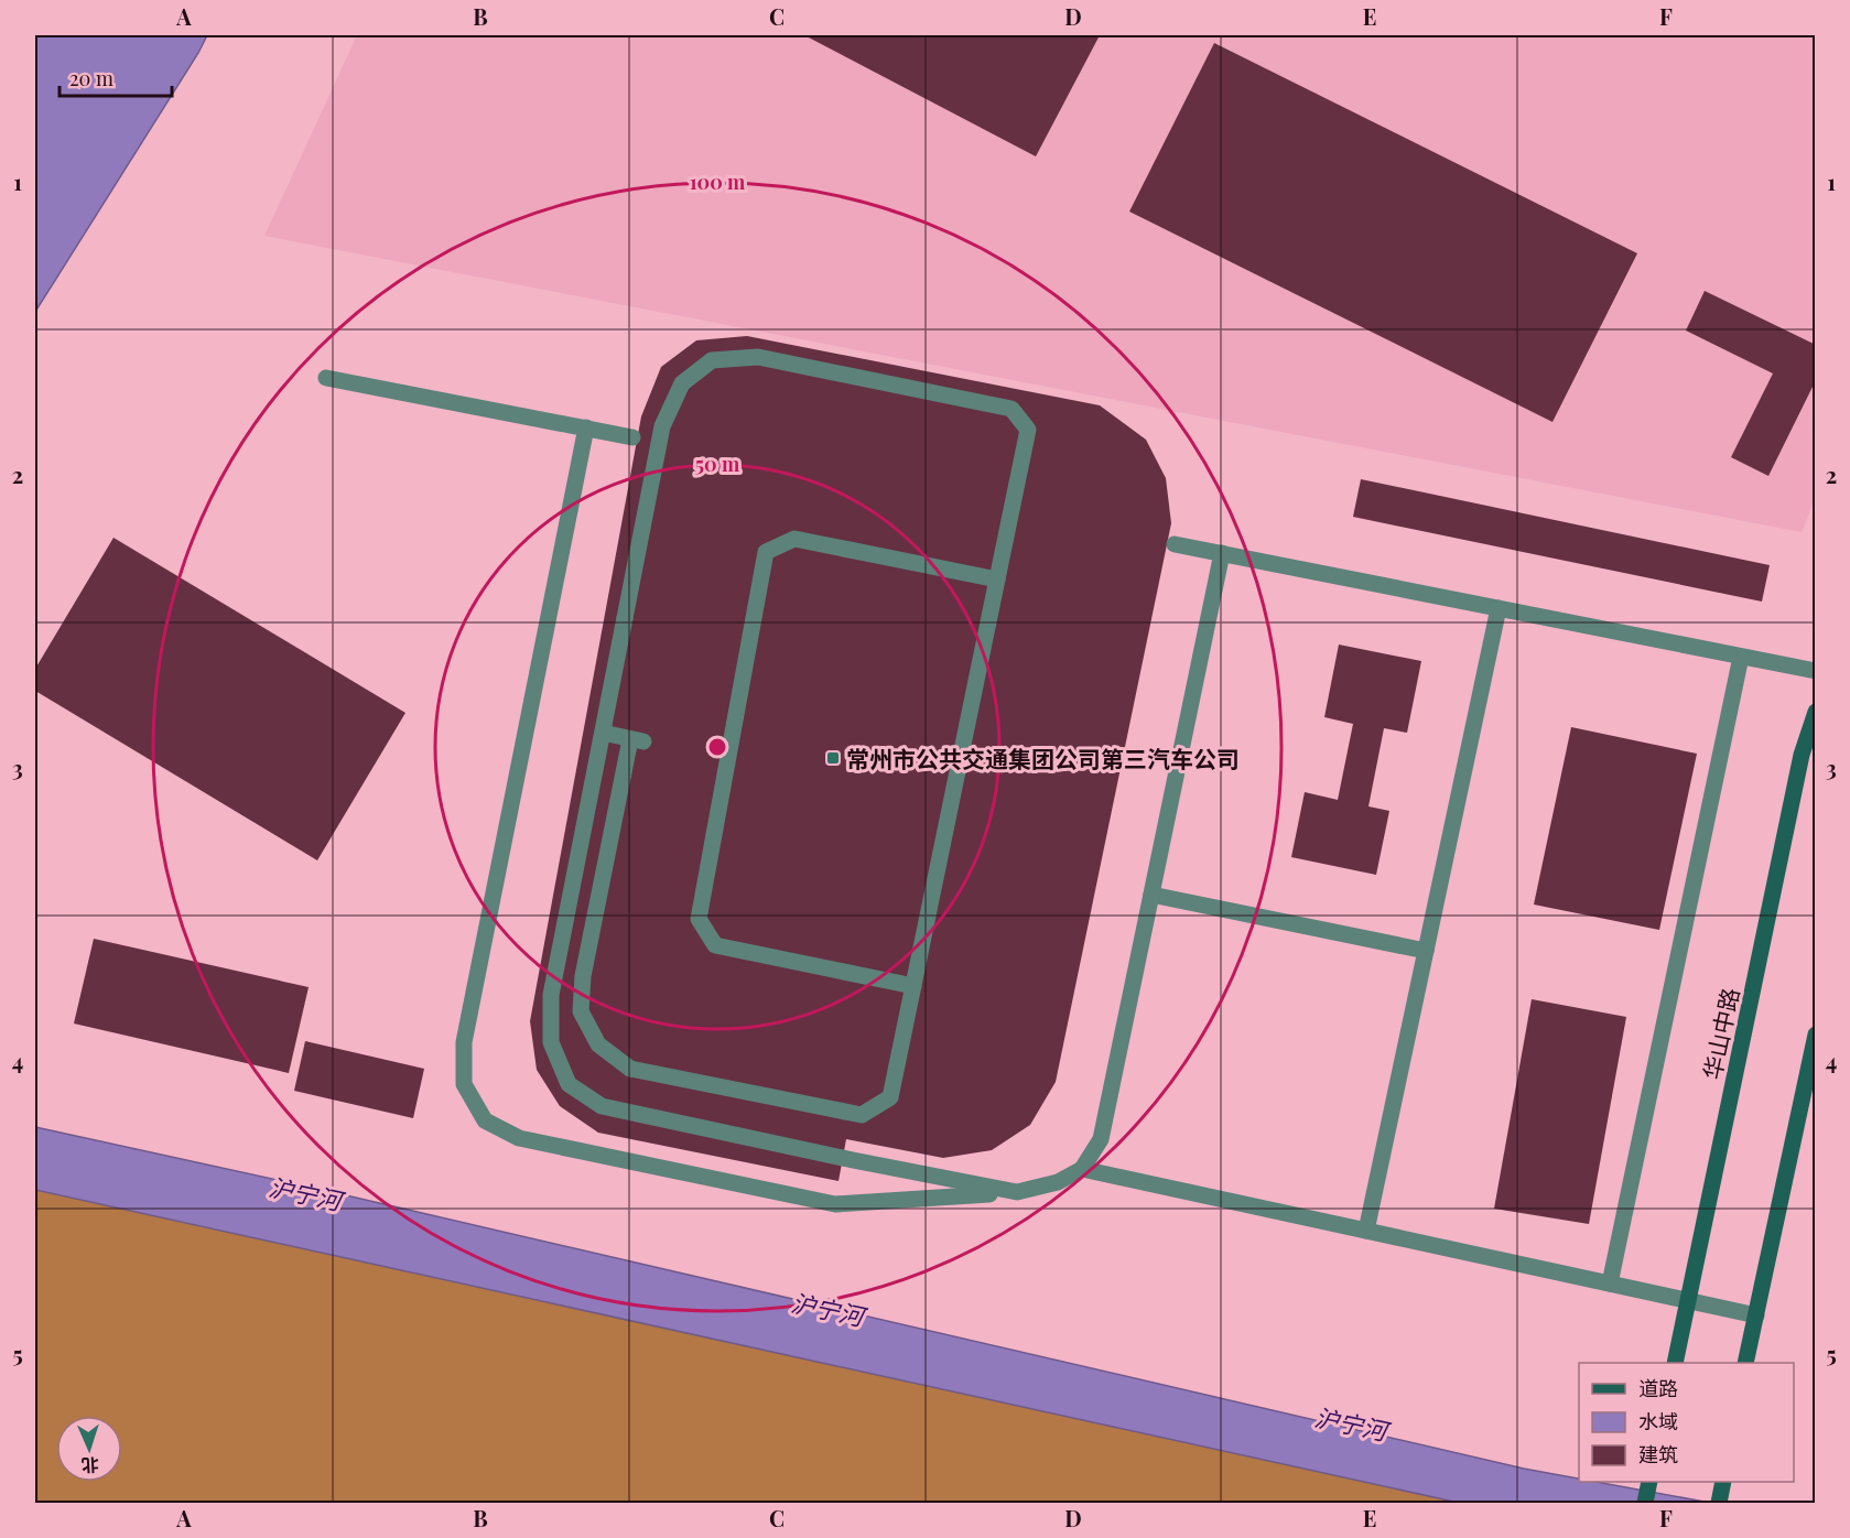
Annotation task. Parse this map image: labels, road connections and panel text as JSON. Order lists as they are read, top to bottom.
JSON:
{
  "streets": {
    "main road": ["华山中路"]
  },
  "water": ["沪宁河"],
  "places": {
    "transit": ["常州市公共交通集团公司第三汽车公司"]
  },
  "legend": ["道路", "水域", "建筑"],
  "scale_bar": "20 m",
  "north": "bottom",
  "grid": {
    "columns": [
      "A",
      "B",
      "C",
      "D",
      "E",
      "F"
    ],
    "rows": [
      "1",
      "2",
      "3",
      "4",
      "5"
    ]
  },
  "rings": ["100 m", "50 m"]
}
